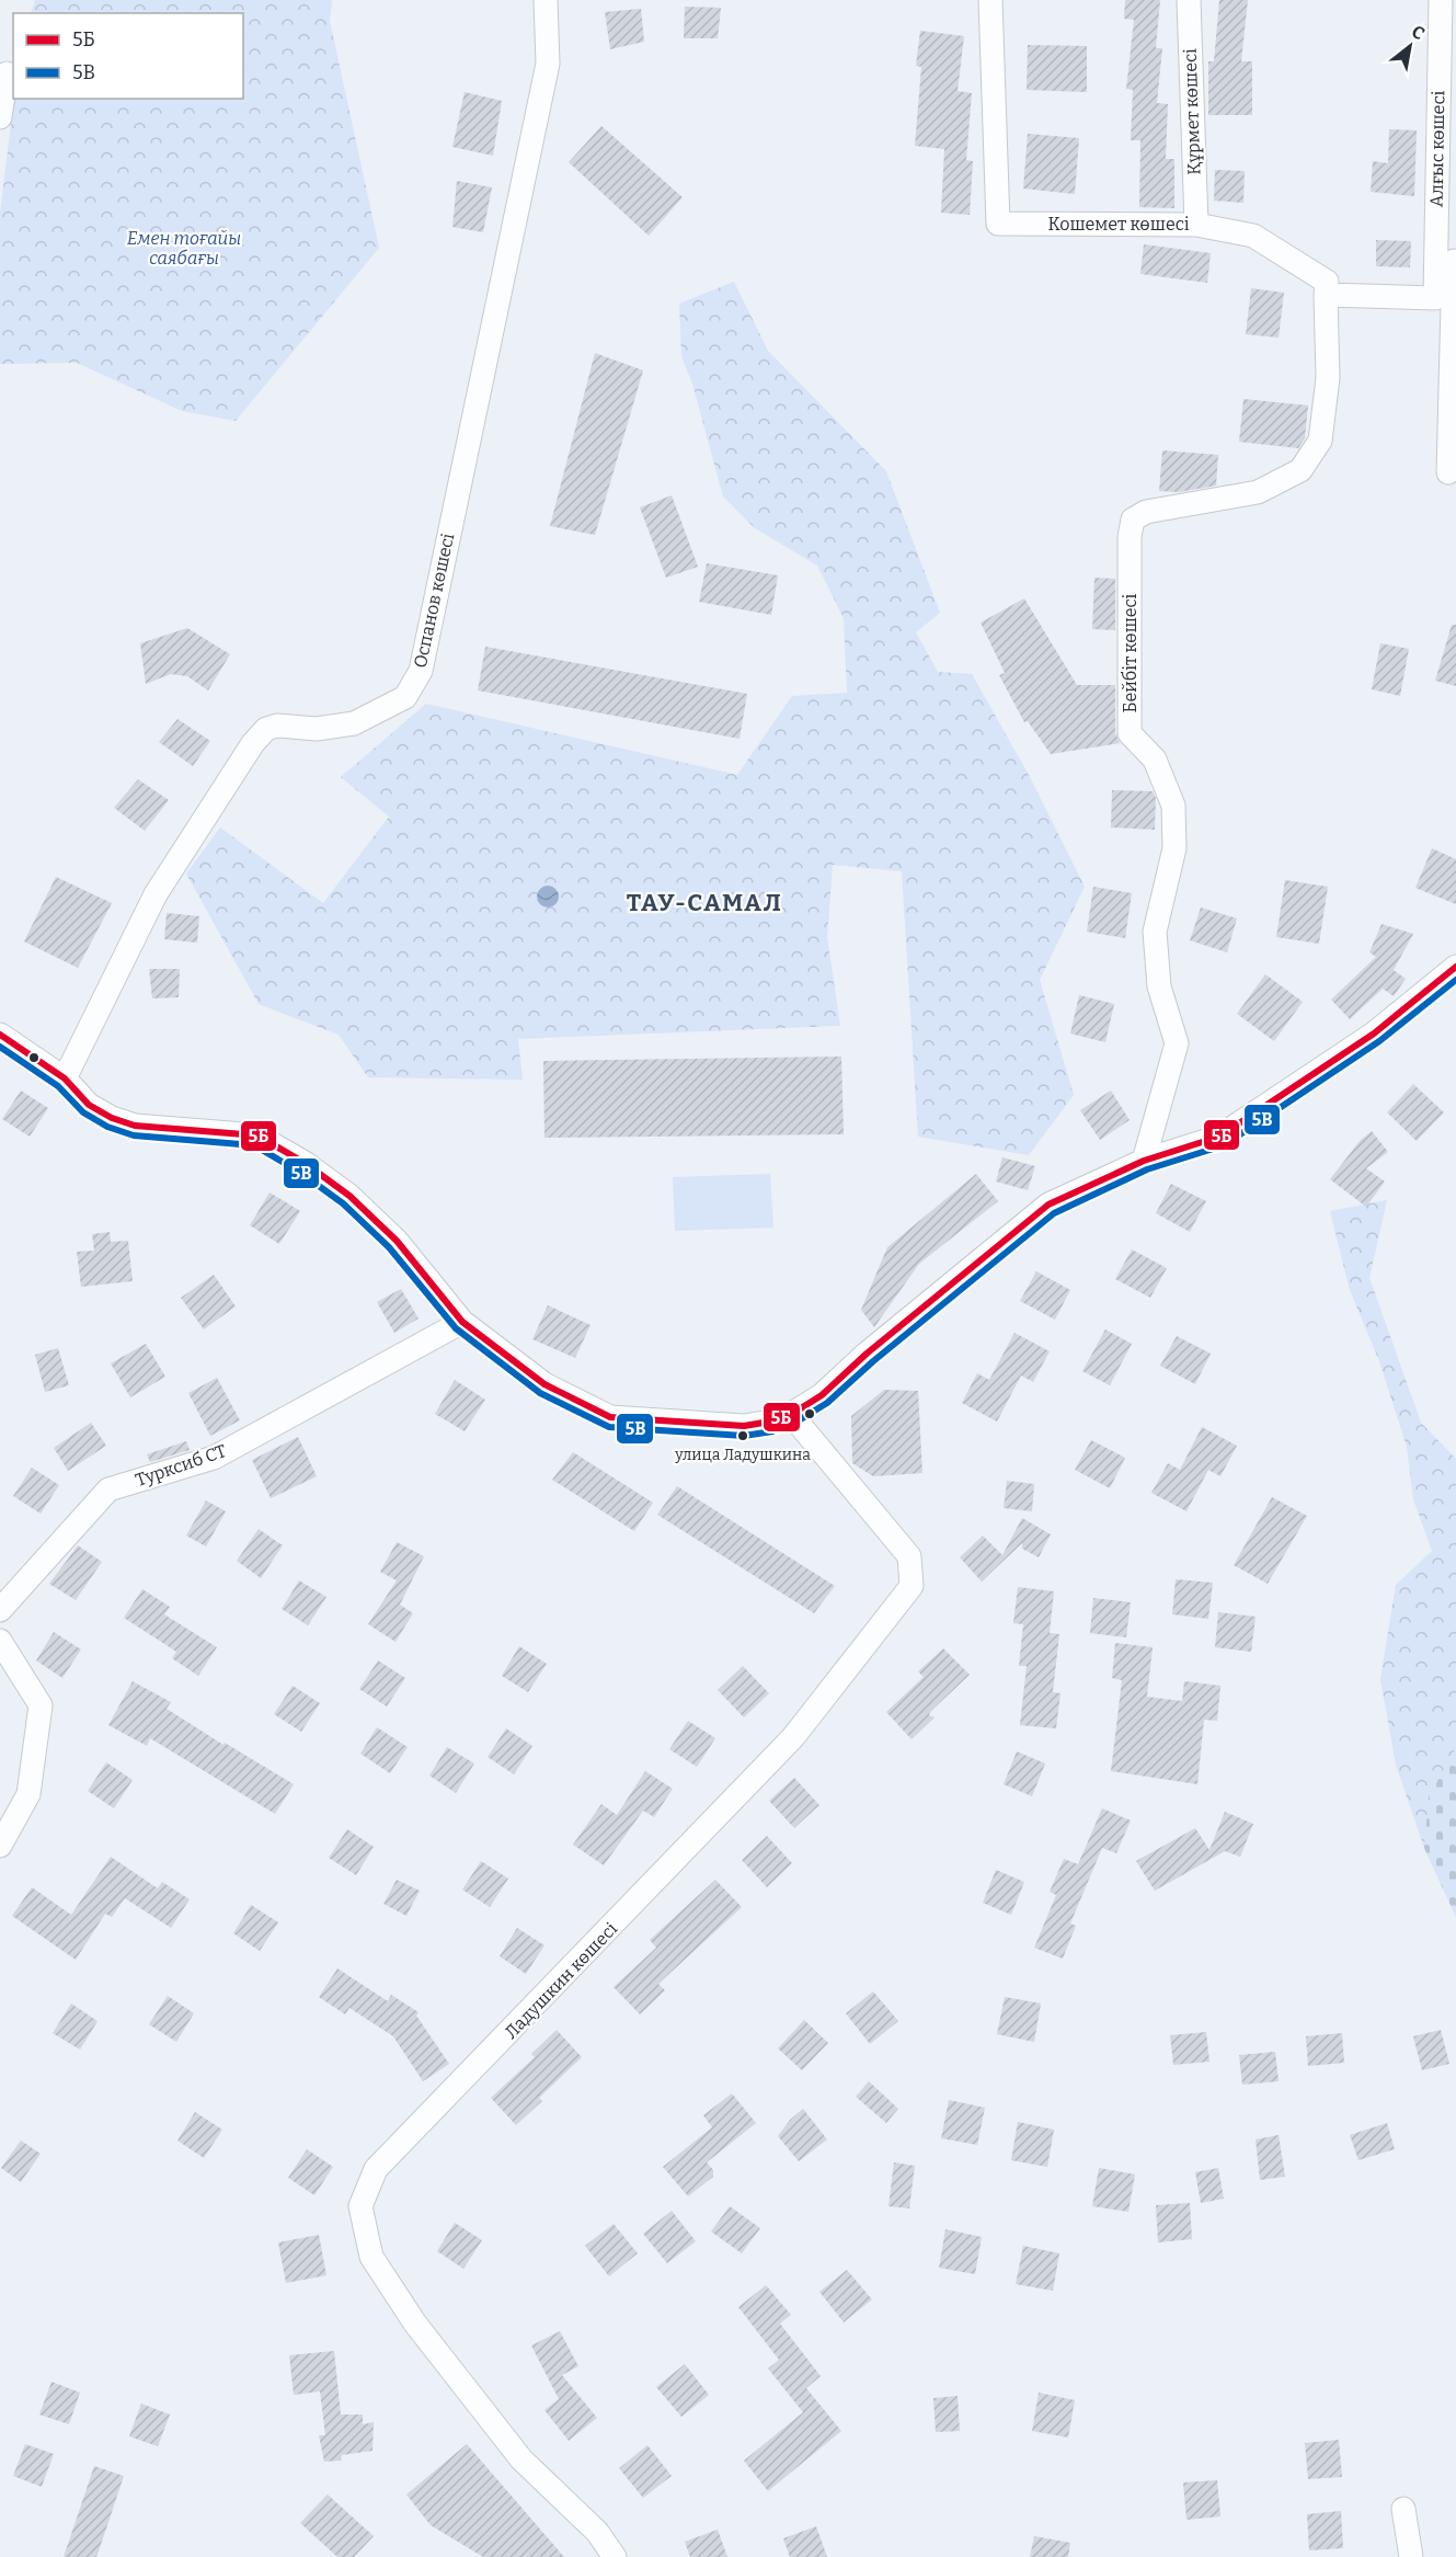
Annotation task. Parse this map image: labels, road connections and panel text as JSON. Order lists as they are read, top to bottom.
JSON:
{
  "streets": {
    "street": [
      "Құрмет көшесі",
      "Алғыс көшесі",
      "Кошемет көшесі",
      "Оспанов көшесі",
      "Бейбіт көшесі",
      "Турксиб СТ",
      "Ладушкин көшесі"
    ]
  },
  "crossings": [
    ["Құрмет көшесі", "Кошемет көшесі"],
    ["Алғыс көшесі", "Кошемет көшесі"],
    ["Алғыс көшесі", "Бейбіт көшесі"],
    ["Кошемет көшесі", "Бейбіт көшесі"]
  ],
  "districts": ["ТАУ-САМАЛ"],
  "parks": ["Емен тоғайы саябағы"],
  "places": ["улица Ладушкина"],
  "lines": ["transit line 5Б", "transit line 5В"],
  "legend": ["5Б", "5В"],
  "north": "top right"
}
